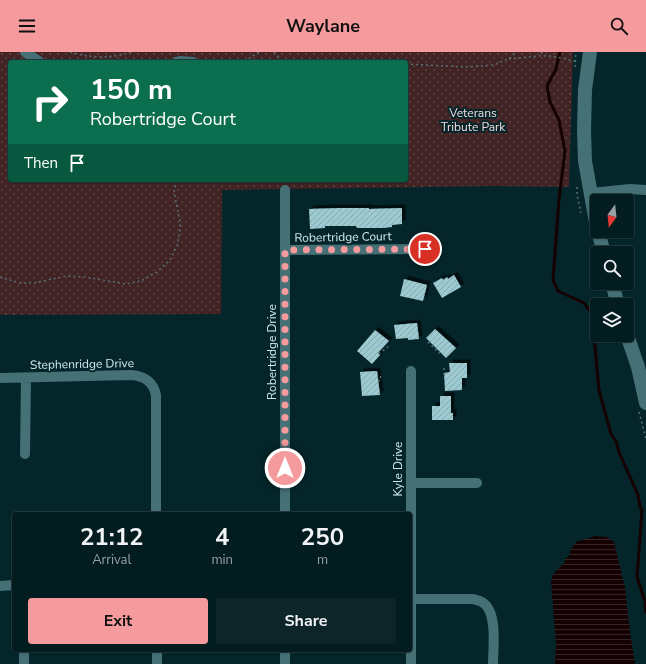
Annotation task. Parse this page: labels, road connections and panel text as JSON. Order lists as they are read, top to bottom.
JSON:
{
  "streets": {
    "street": [
      "Robertridge Court",
      "Robertridge Drive",
      "Stephenridge Drive",
      "Kyle Drive"
    ]
  },
  "crossings": [
    ["Robertridge Court", "Robertridge Drive"]
  ],
  "parks": ["Veterans Tribute Park"],
  "north": "bottom",
  "page": {
    "header": "Waylane",
    "turn": ["150 m", "Robertridge Court"],
    "then": "Then",
    "eta": [
      "21:12",
      "Arrival",
      "4",
      "min",
      "250",
      "m"
    ],
    "buttons": ["Exit", "Share"]
  }
}
